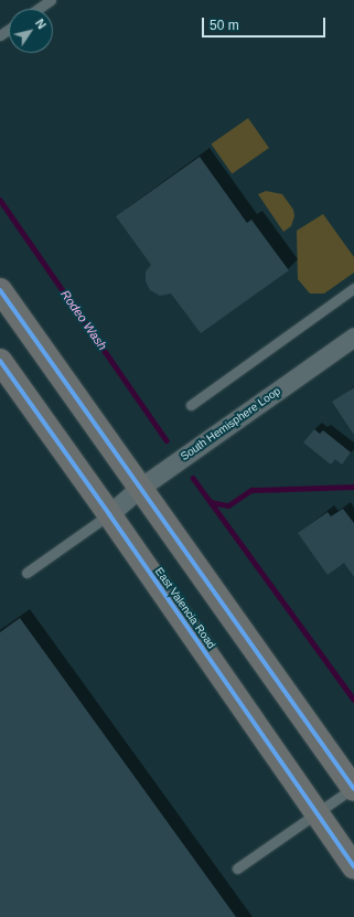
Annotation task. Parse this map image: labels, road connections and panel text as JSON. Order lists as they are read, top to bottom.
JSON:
{
  "streets": {
    "main road": ["East Valencia Road"],
    "street": ["South Hemisphere Loop"]
  },
  "crossings": [
    ["South Hemisphere Loop", "East Valencia Road"]
  ],
  "water": ["Rodeo Wash"],
  "scale_bar": "50 m",
  "north": "top right"
}
